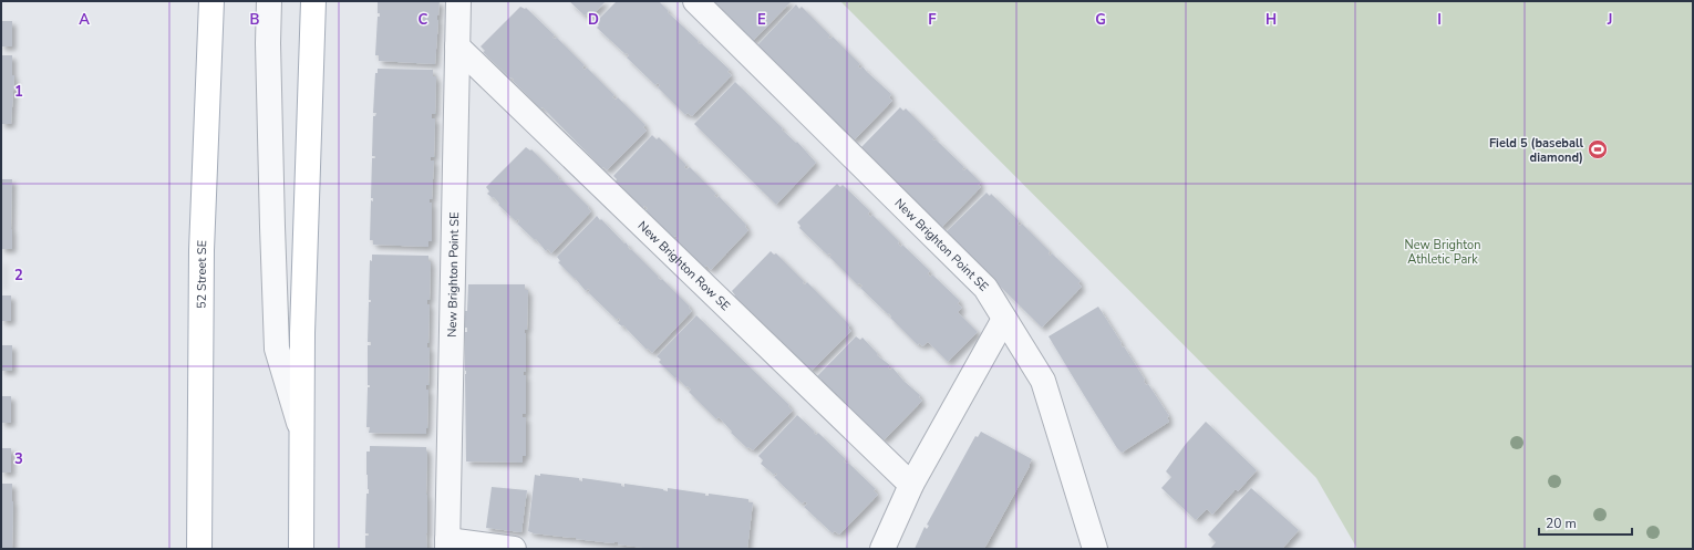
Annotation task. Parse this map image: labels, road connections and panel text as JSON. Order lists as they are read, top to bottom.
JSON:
{
  "streets": {
    "main road": ["52 Street SE"],
    "street": ["New Brighton Point SE", "New Brighton Row SE"]
  },
  "crossings": [
    ["New Brighton Point SE", "New Brighton Row SE"]
  ],
  "parks": ["New Brighton Athletic Park"],
  "places": {
    "sports": ["Field 5 (baseball diamond)"]
  },
  "scale_bar": "20 m",
  "grid": {
    "columns": [
      "A",
      "B",
      "C",
      "D",
      "E",
      "F",
      "G",
      "H",
      "I",
      "J"
    ],
    "rows": ["1", "2", "3"]
  }
}
